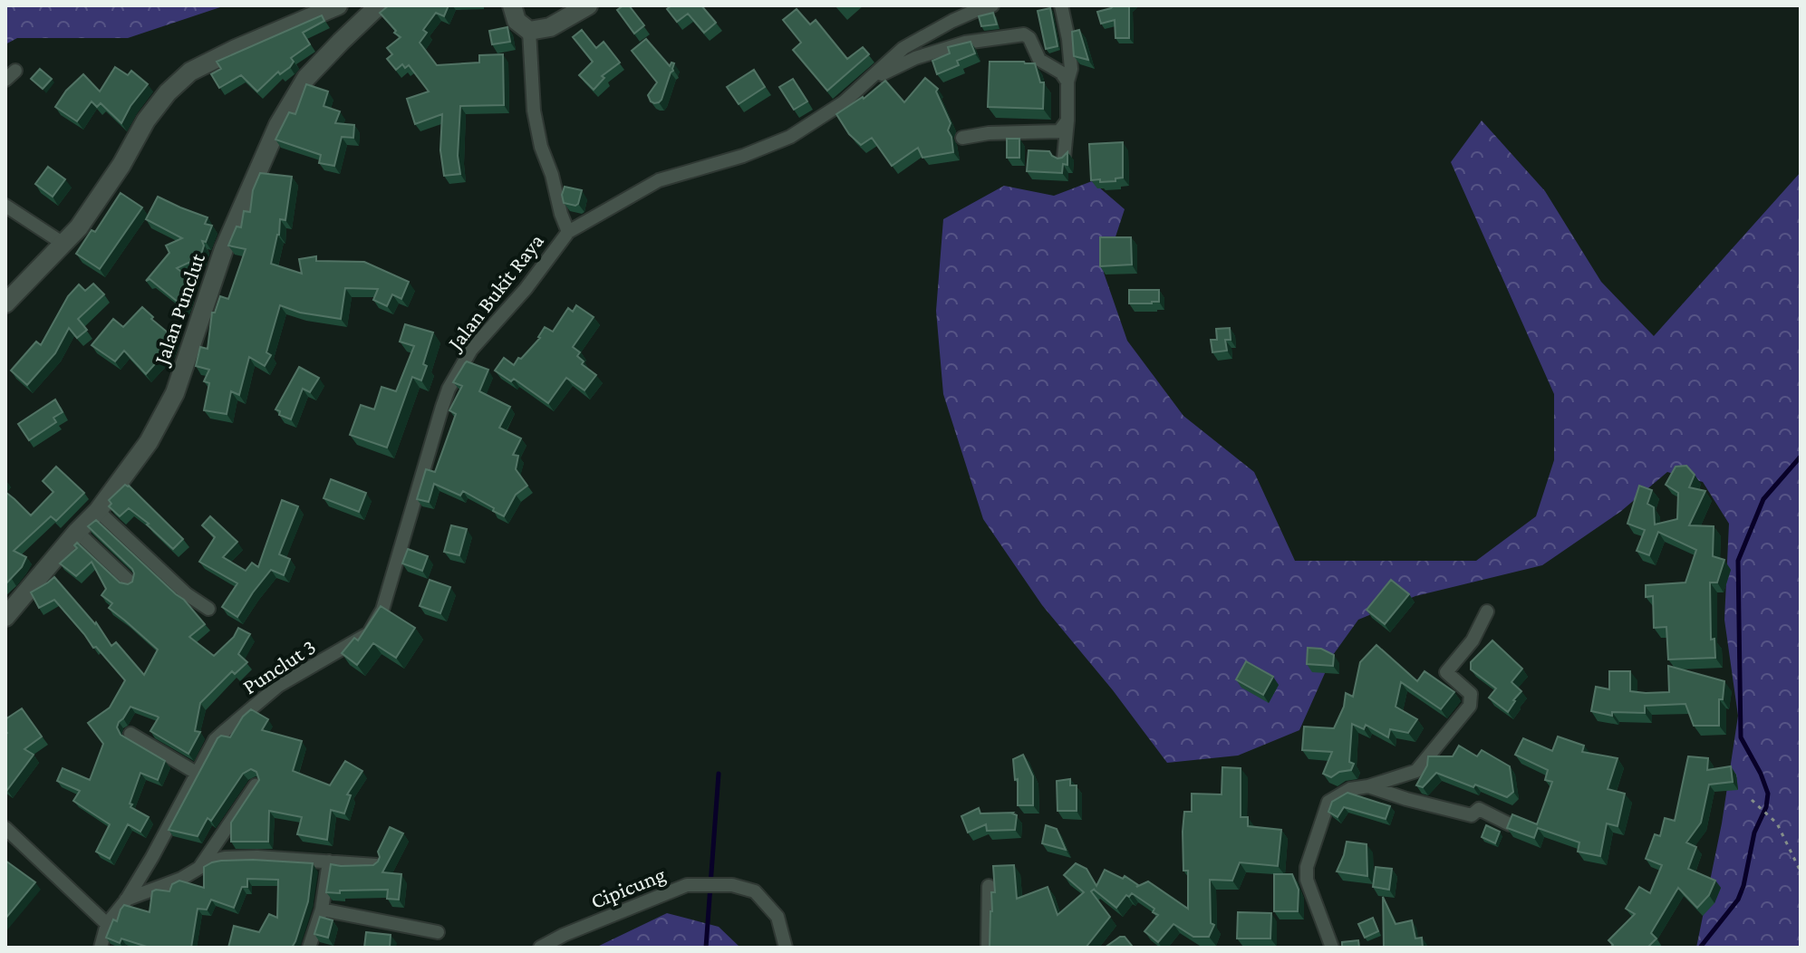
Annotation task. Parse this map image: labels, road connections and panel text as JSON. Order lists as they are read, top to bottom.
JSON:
{
  "streets": {
    "main road": ["Jalan Punclut"],
    "street": ["Jalan Bukit Raya", "Punclut 3", "Cipicung"]
  },
  "crossings": [
    ["Jalan Bukit Raya", "Punclut 3"]
  ]
}
